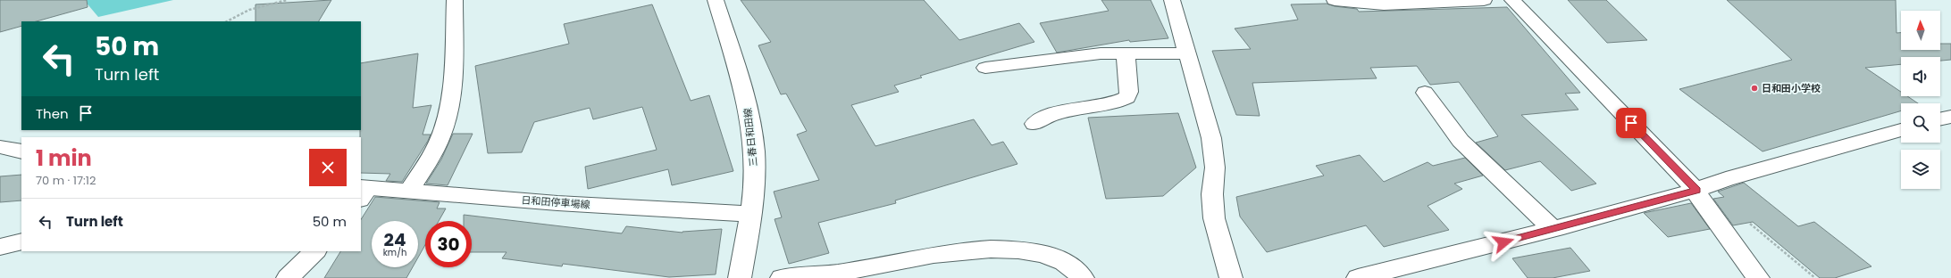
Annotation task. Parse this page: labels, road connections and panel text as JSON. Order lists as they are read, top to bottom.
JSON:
{
  "streets": {
    "street": ["三春日和田線", "日和田停車場線"]
  },
  "crossings": [
    ["三春日和田線", "日和田停車場線"]
  ],
  "places": ["日和田小学校"],
  "north": "top",
  "page": {
    "turn": ["50 m", "Turn left"],
    "then": "Then",
    "heading": ["1 min", "70 m · 17:12"],
    "list": [
      {
        "name": "Turn left",
        "value": "50 m"
      }
    ],
    "speed": "24 km/h",
    "limit": "30"
  }
}
